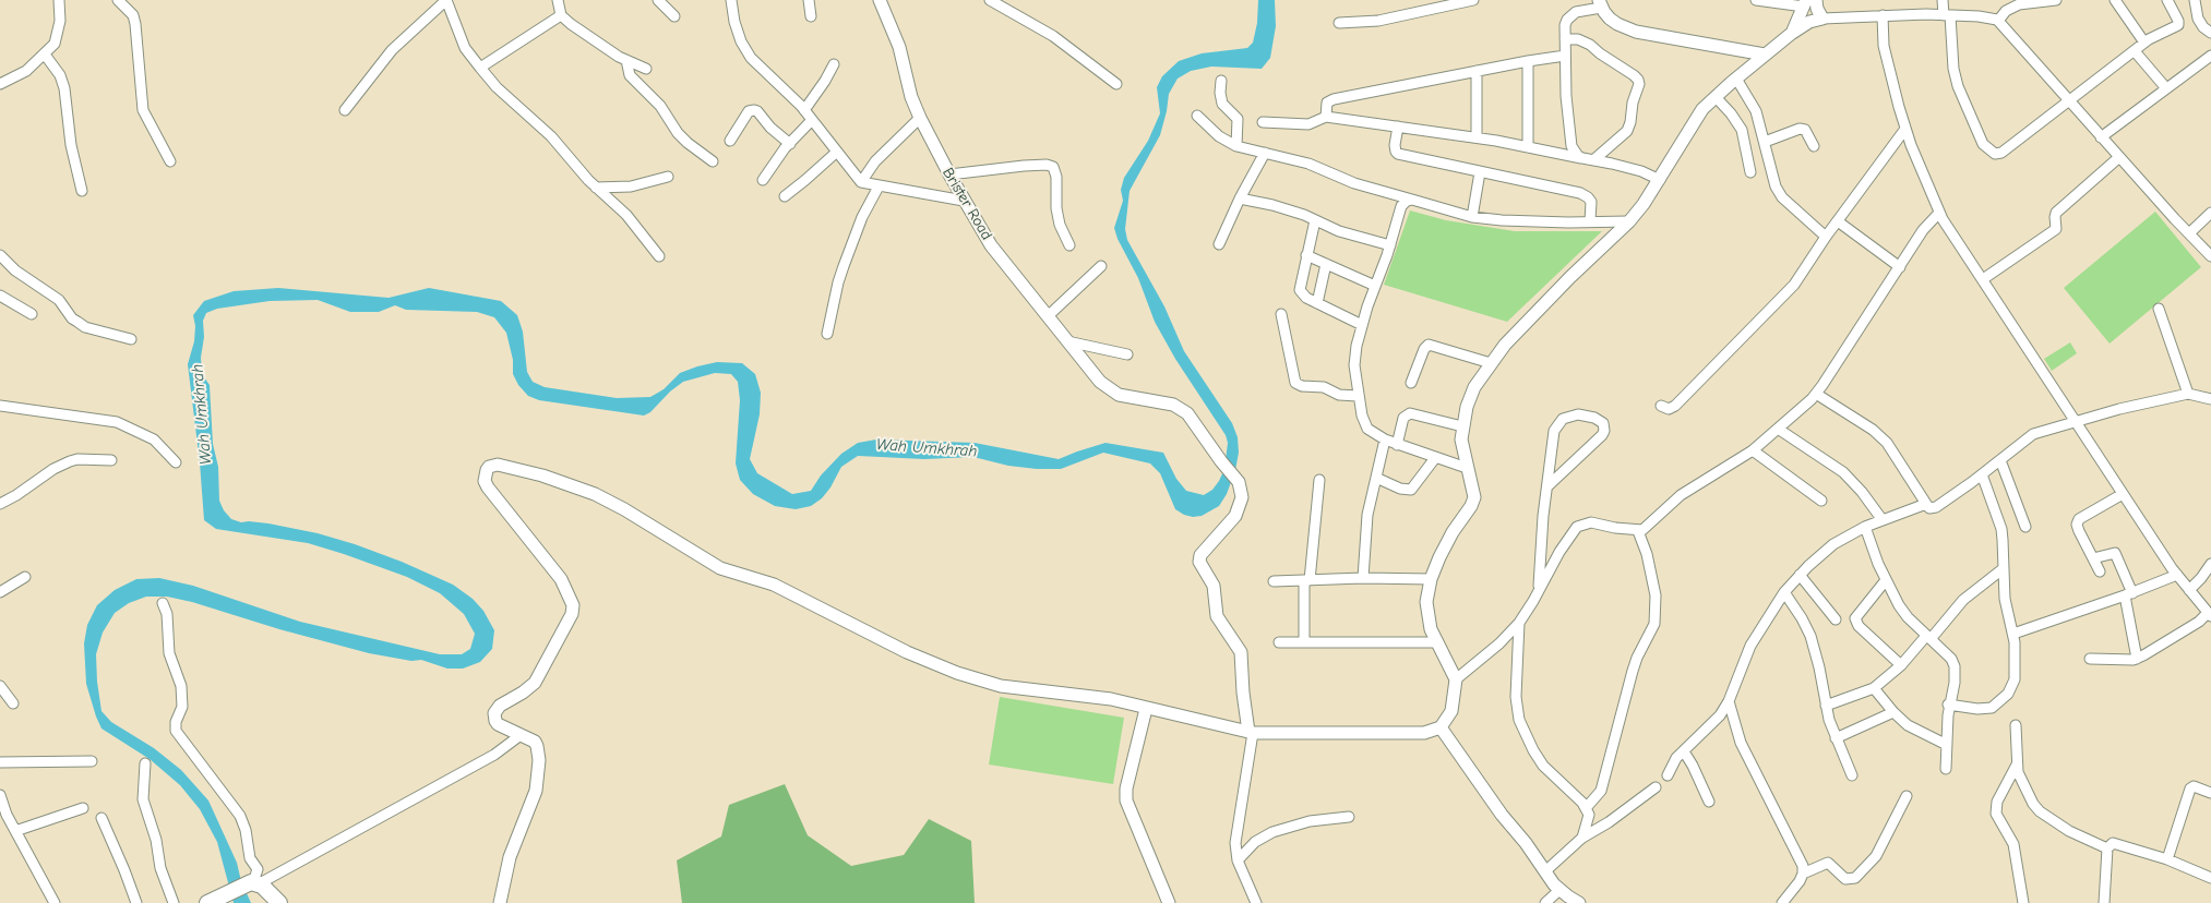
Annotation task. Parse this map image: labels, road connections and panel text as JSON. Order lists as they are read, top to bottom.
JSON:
{
  "streets": {
    "street": ["Brister Road"]
  },
  "water": ["Wah Umkhrah"]
}
